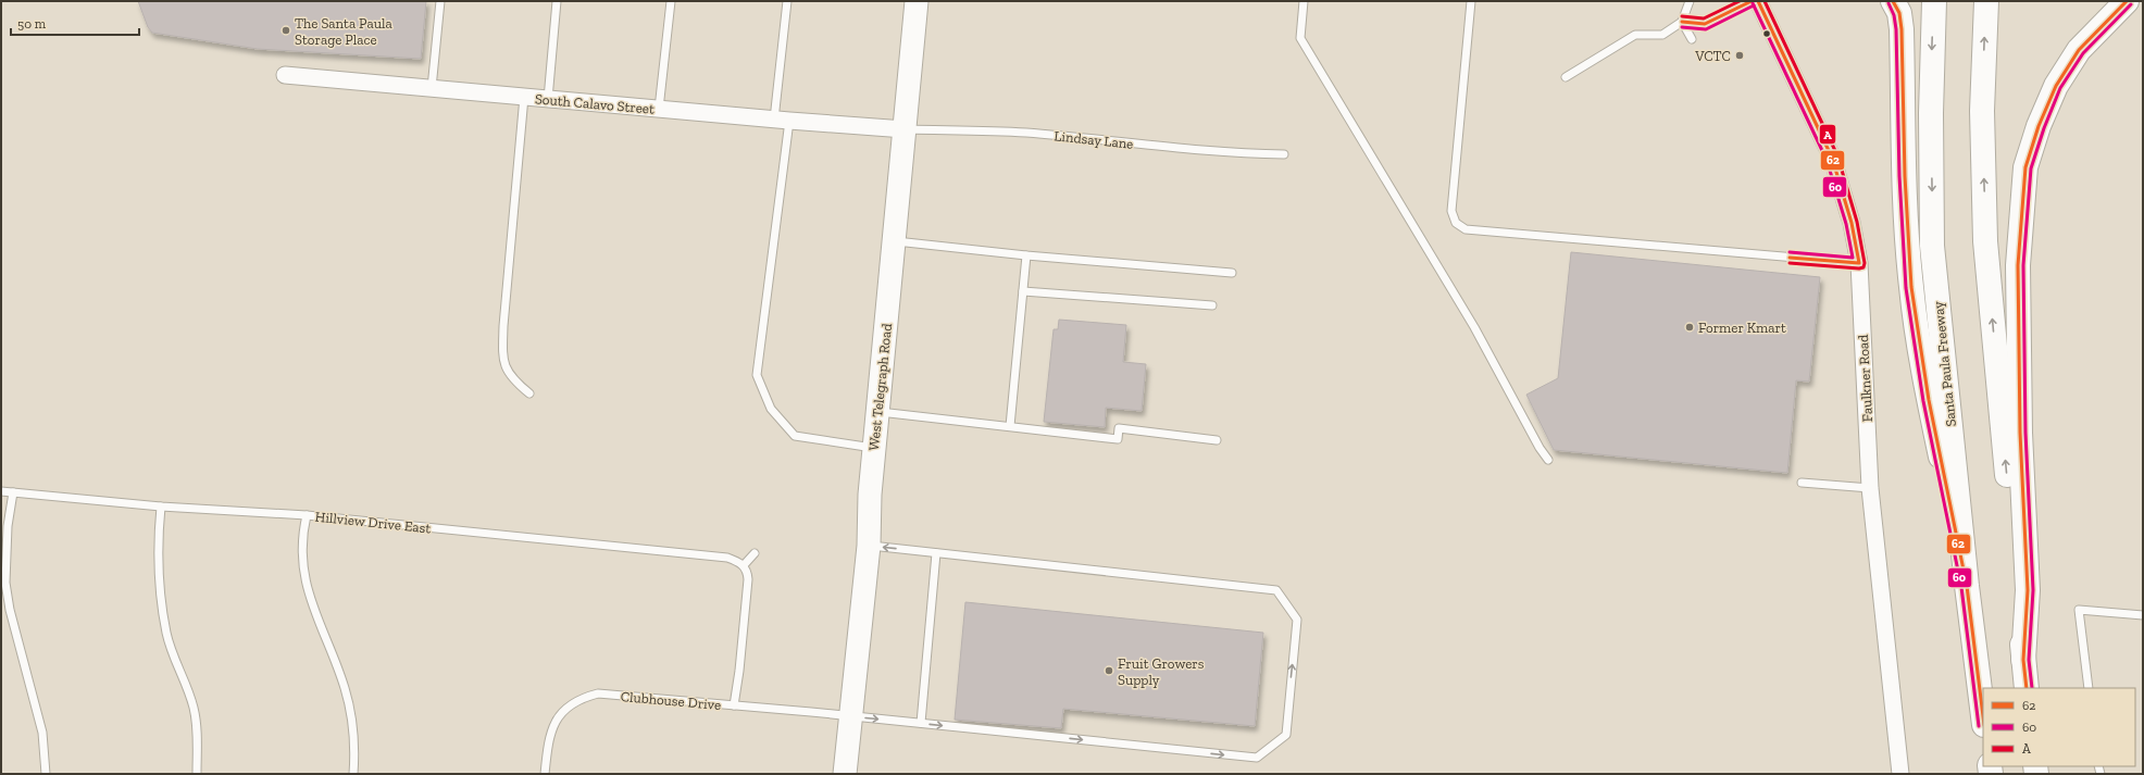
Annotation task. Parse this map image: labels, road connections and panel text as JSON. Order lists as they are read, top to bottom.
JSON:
{
  "streets": {
    "highway": ["Santa Paula Freeway"],
    "main road": ["West Telegraph Road"],
    "street": ["South Calavo Street", "Faulkner Road"],
    "lane": ["Lindsay Lane", "Hillview Drive East", "Clubhouse Drive"]
  },
  "crossings": [
    ["South Calavo Street", "Lindsay Lane"],
    ["South Calavo Street", "West Telegraph Road"],
    ["Lindsay Lane", "West Telegraph Road"],
    ["West Telegraph Road", "Clubhouse Drive"]
  ],
  "places": [
    "The Santa Paula Storage Place",
    "VCTC",
    "Former Kmart",
    "Fruit Growers Supply"
  ],
  "lines": ["transit line 62", "transit line A", "transit line 60"],
  "legend": ["62", "60", "A"],
  "scale_bar": "50 m"
}
